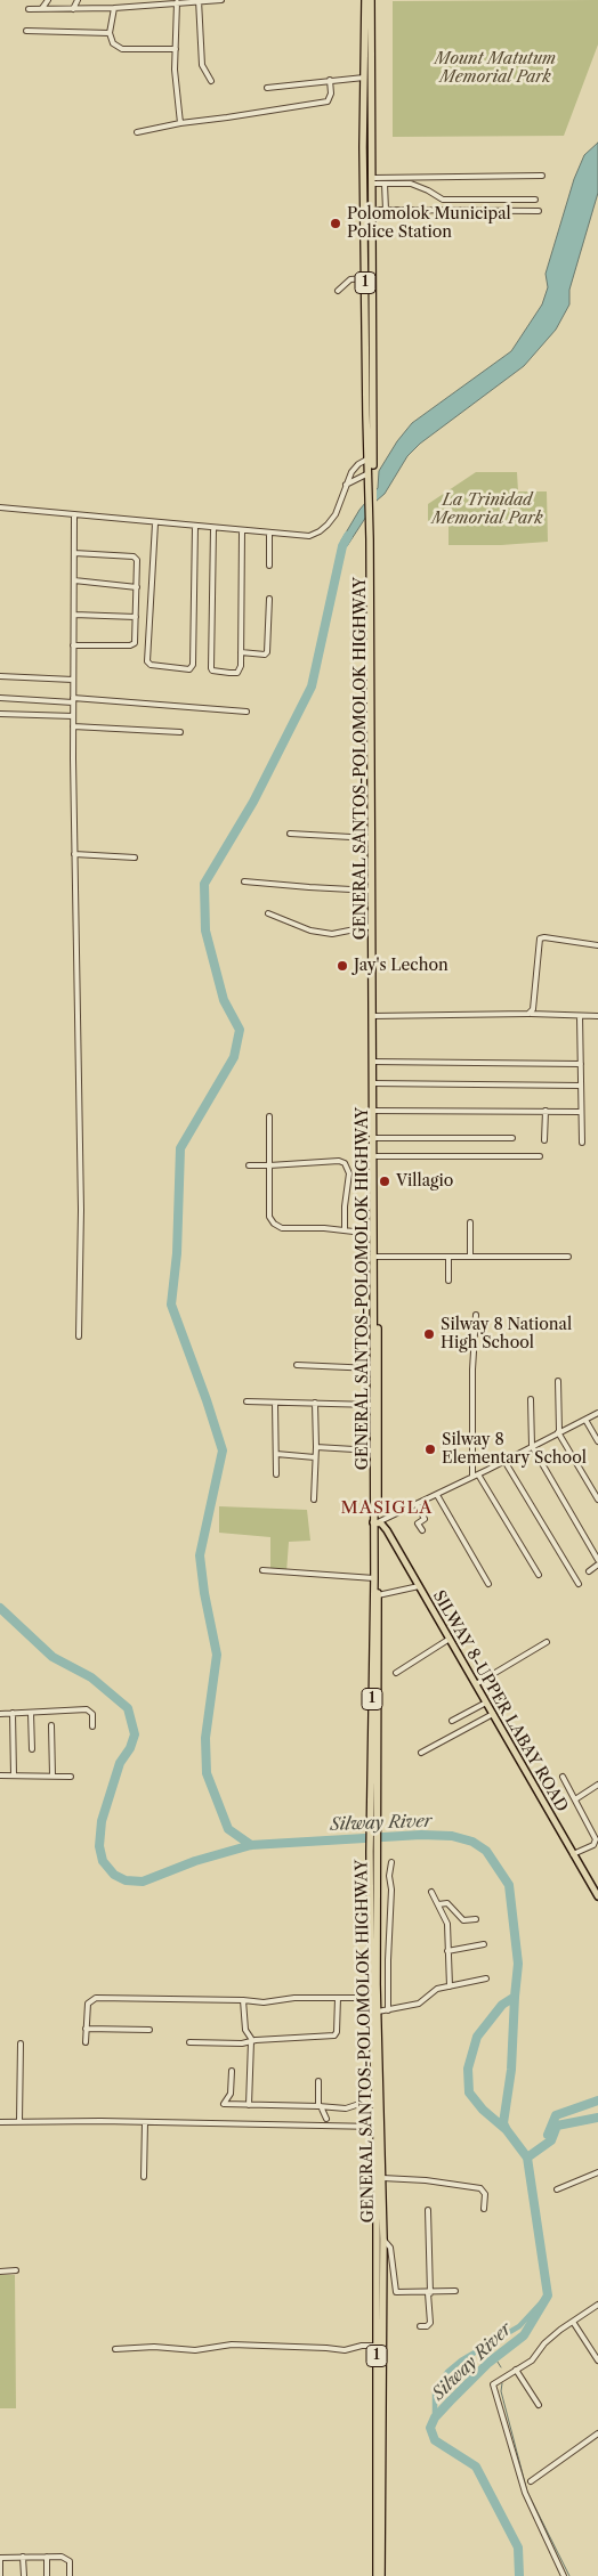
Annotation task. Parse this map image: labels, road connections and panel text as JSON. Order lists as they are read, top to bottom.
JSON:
{
  "streets": {
    "highway": ["1", "GENERAL SANTOS-POLOMOLOK HIGHWAY"],
    "main road": ["SILWAY 8-UPPER LABAY ROAD"]
  },
  "crossings": [
    ["1", "GENERAL SANTOS-POLOMOLOK HIGHWAY"],
    ["1", "SILWAY 8-UPPER LABAY ROAD"],
    ["GENERAL SANTOS-POLOMOLOK HIGHWAY", "SILWAY 8-UPPER LABAY ROAD"]
  ],
  "districts": ["MASIGLA"],
  "water": ["Silway River"],
  "parks": ["Mount Matutum Memorial Park", "La Trinidad Memorial Park"],
  "places": [
    "Polomolok Municipal Police Station",
    "Jay's Lechon",
    "Villagio",
    "Silway 8 National High School",
    "Silway 8 Elementary School"
  ]
}
